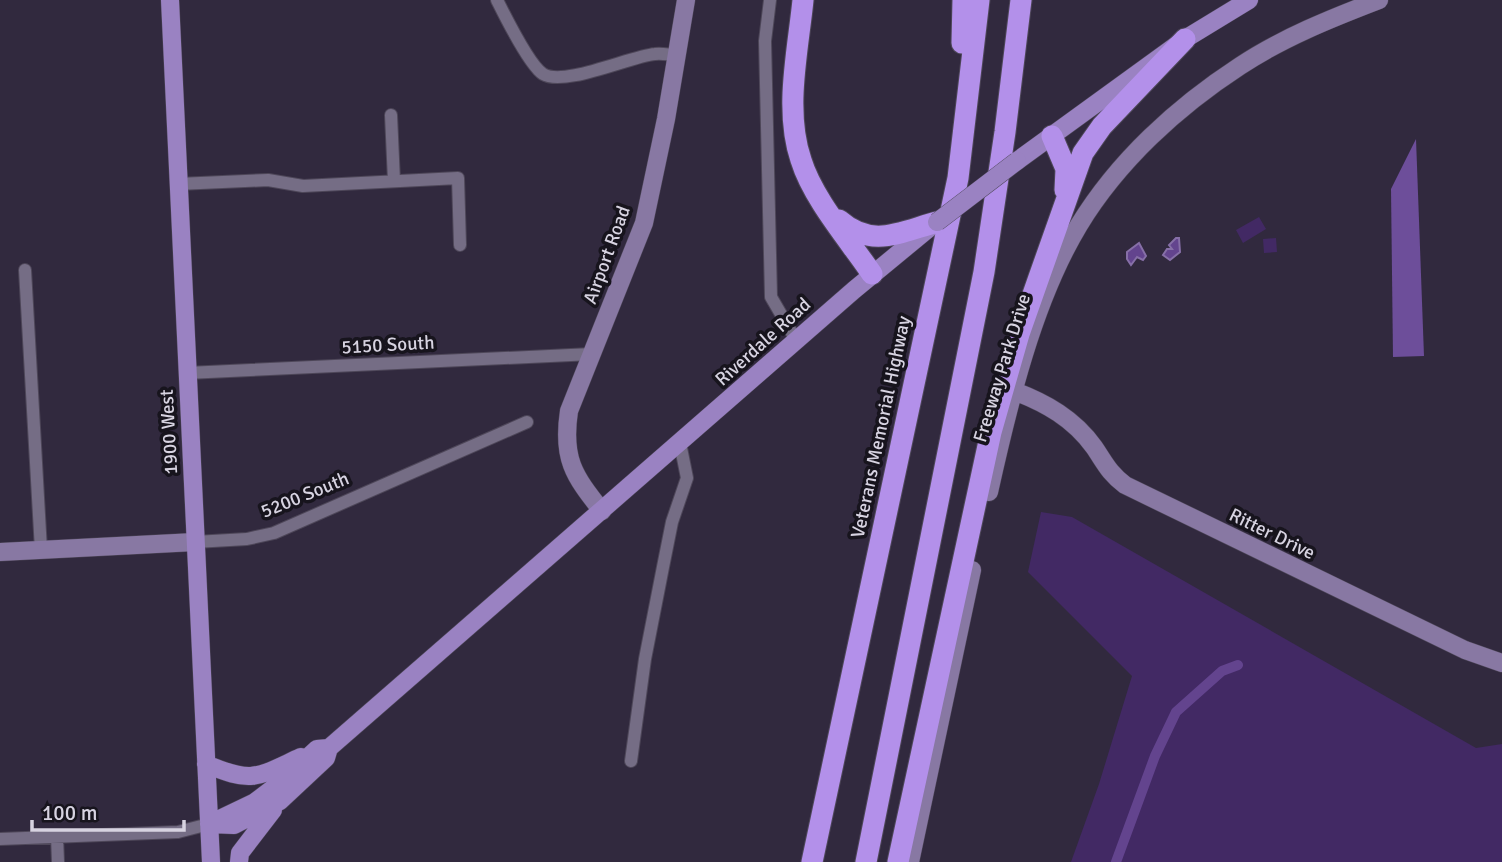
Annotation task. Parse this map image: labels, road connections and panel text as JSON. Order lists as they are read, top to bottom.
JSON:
{
  "streets": {
    "highway": ["Veterans Memorial Highway"],
    "main road": ["Riverdale Road", "1900 West"],
    "street": [
      "Airport Road",
      "5150 South",
      "Freeway Park Drive",
      "5200 South",
      "Ritter Drive"
    ]
  },
  "crossings": [
    ["Airport Road", "Riverdale Road"],
    ["Airport Road", "5150 South"],
    ["Riverdale Road", "1900 West"],
    ["5150 South", "1900 West"],
    ["Freeway Park Drive", "Ritter Drive"],
    ["1900 West", "5200 South"]
  ],
  "scale_bar": "100 m"
}
